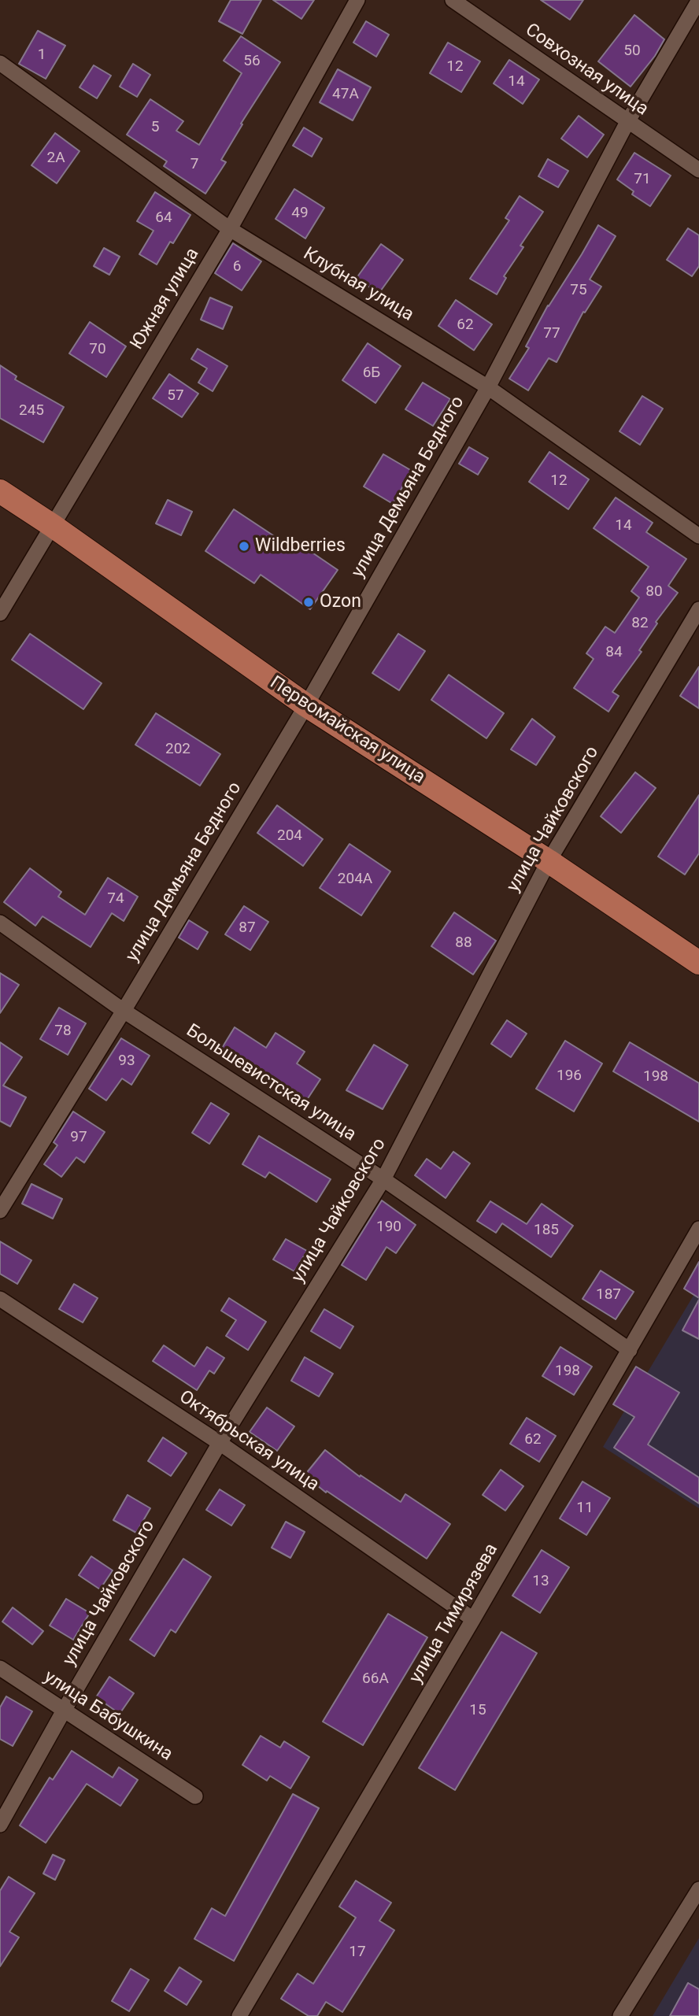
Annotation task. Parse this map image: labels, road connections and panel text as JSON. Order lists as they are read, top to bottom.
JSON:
{
  "streets": {
    "main road": ["Первомайская улица"],
    "street": [
      "Совхозная улица",
      "Клубная улица",
      "Южная улица",
      "улица Демьяна Бедного",
      "улица Чайковского",
      "Большевистская улица",
      "Октябрьская улица",
      "улица Тимирязева",
      "улица Бабушкина"
    ]
  },
  "crossings": [
    ["Совхозная улица", "улица Демьяна Бедного"],
    ["Клубная улица", "Южная улица"],
    ["Клубная улица", "улица Демьяна Бедного"],
    ["Южная улица", "Первомайская улица"],
    ["улица Демьяна Бедного", "Первомайская улица"],
    ["улица Демьяна Бедного", "Большевистская улица"],
    ["Первомайская улица", "улица Чайковского"],
    ["улица Чайковского", "Большевистская улица"],
    ["улица Чайковского", "Октябрьская улица"],
    ["улица Чайковского", "улица Бабушкина"],
    ["Большевистская улица", "улица Тимирязева"],
    ["Октябрьская улица", "улица Тимирязева"]
  ],
  "places": ["Wildberries", "Ozon"],
  "house_numbers": [
    "50",
    "1",
    "56",
    "12",
    "14",
    "47А",
    "5",
    "2А",
    "7",
    "71",
    "49",
    "64",
    "6",
    "75",
    "62",
    "77",
    "70",
    "6Б",
    "57",
    "245",
    "12",
    "14",
    "80",
    "82",
    "84",
    "202",
    "204",
    "204А",
    "74",
    "87",
    "88",
    "78",
    "93",
    "196",
    "198",
    "97",
    "190",
    "185",
    "187",
    "198",
    "62",
    "11",
    "13",
    "66А",
    "15",
    "17"
  ]
}
